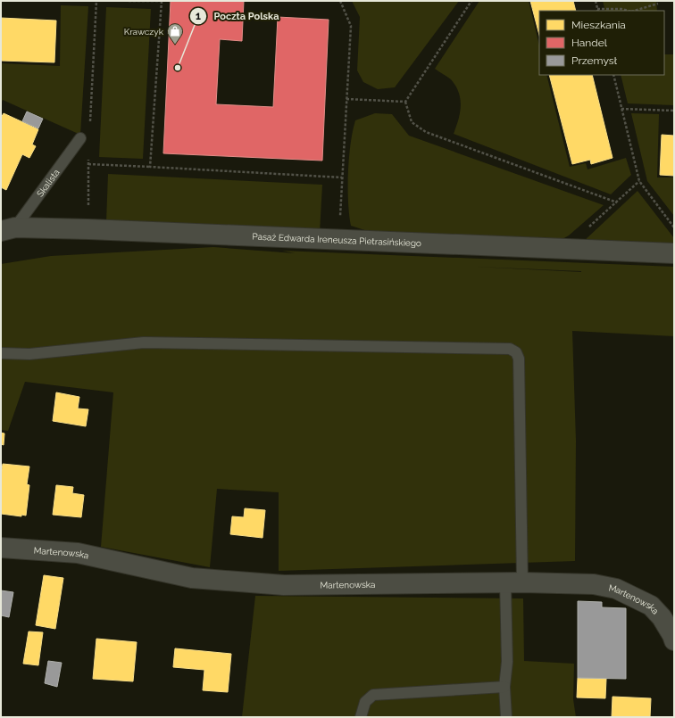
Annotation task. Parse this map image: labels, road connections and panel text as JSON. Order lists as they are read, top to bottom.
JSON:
{
  "streets": {
    "street": ["Pasaż Edwarda Ireneusza Pietrasińskiego", "Martenowska"],
    "lane": ["Skalista"]
  },
  "crossings": [
    ["Skalista", "Pasaż Edwarda Ireneusza Pietrasińskiego"]
  ],
  "places": {
    "shop": ["Krawczyk"],
    "other": ["Poczta Polska"]
  },
  "legend": ["Mieszkania", "Handel", "Przemysł"]
}
